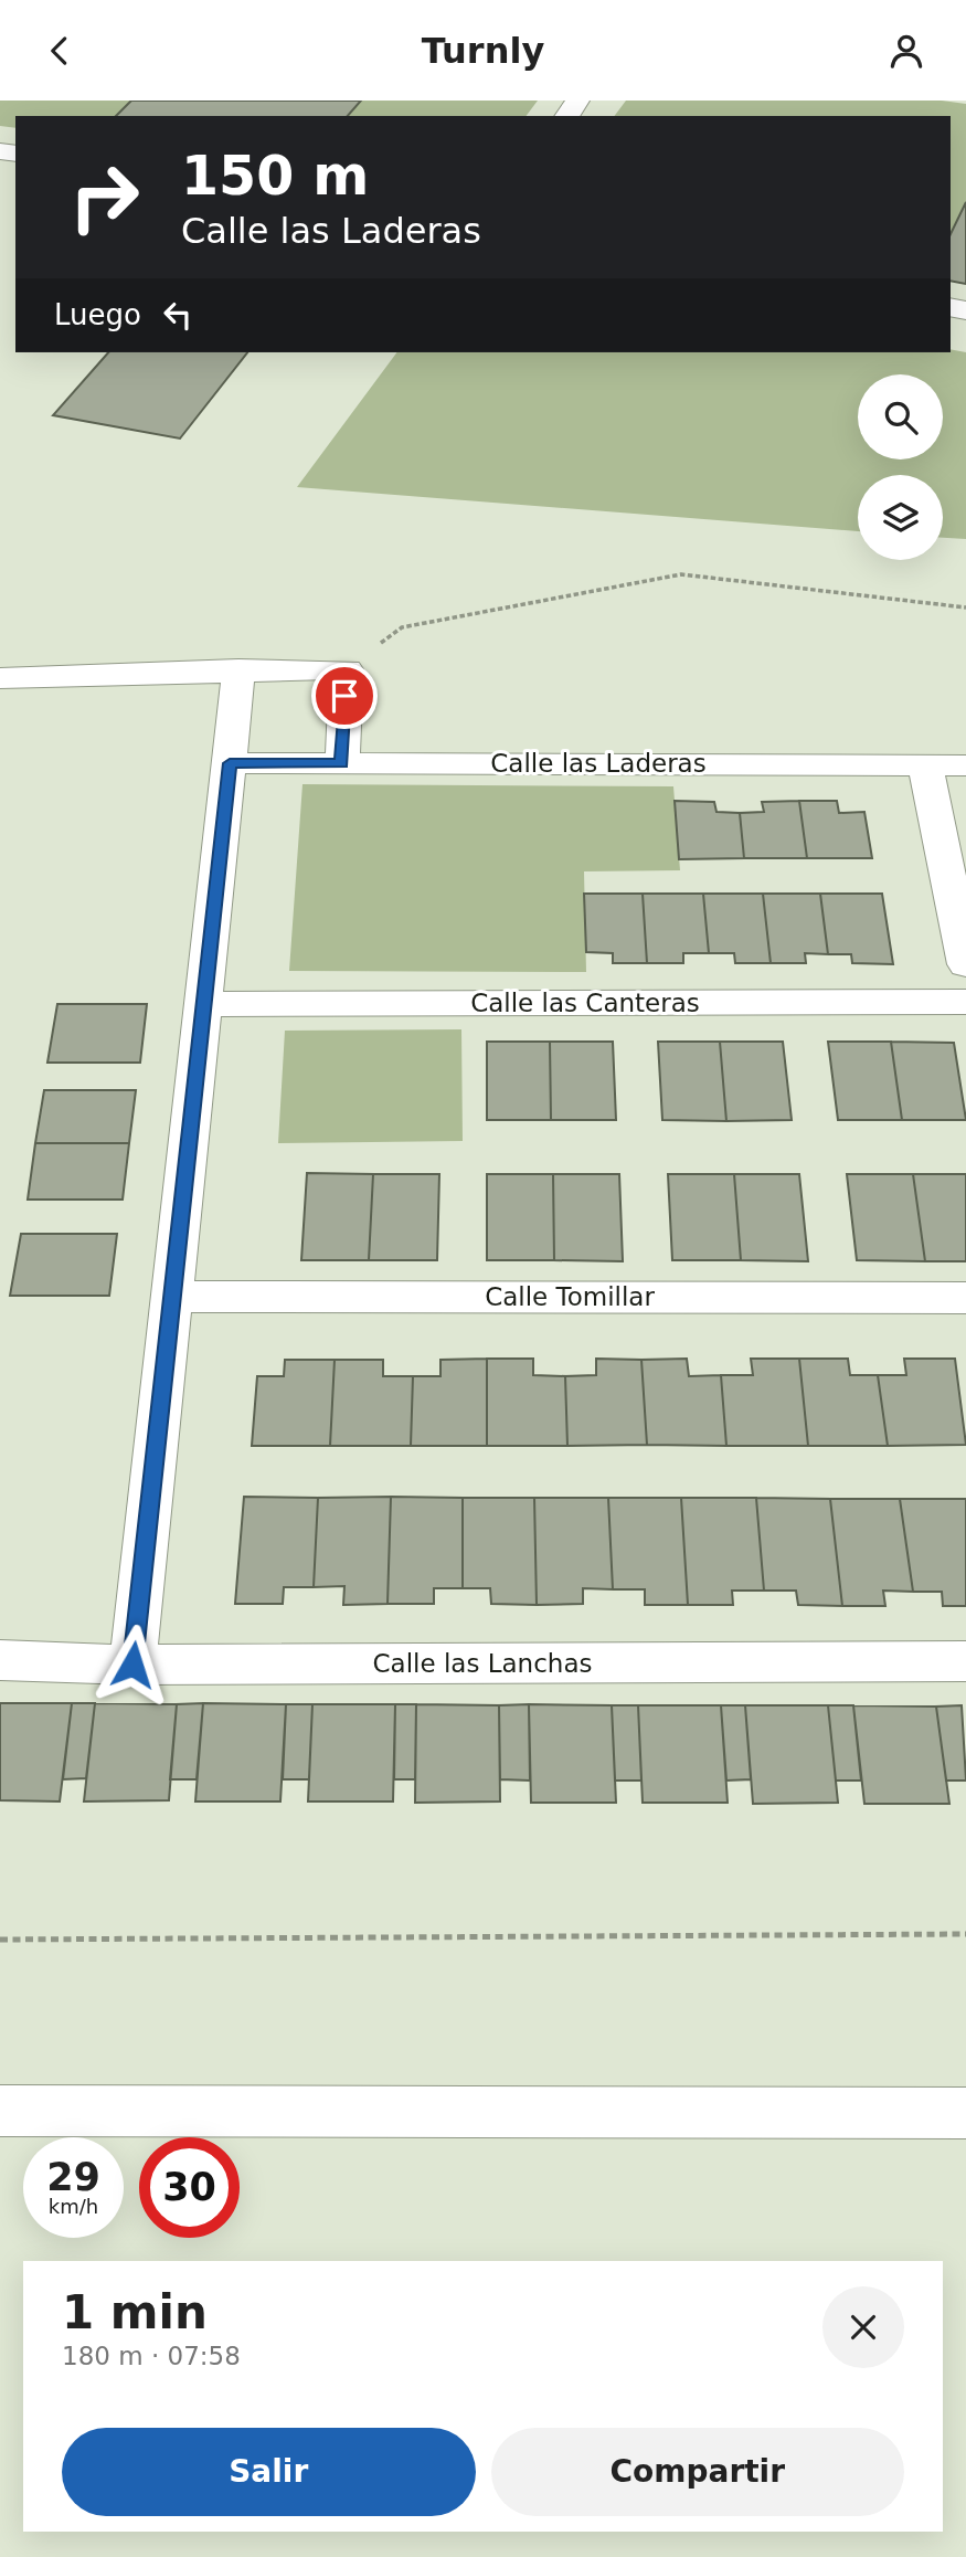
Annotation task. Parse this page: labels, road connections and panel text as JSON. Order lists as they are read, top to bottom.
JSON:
{
  "streets": {
    "street": [
      "Calle las Laderas",
      "Calle las Canteras",
      "Calle Tomillar",
      "Calle las Lanchas"
    ]
  },
  "page": {
    "header": "Turnly",
    "turn": ["150 m", "Calle las Laderas"],
    "then": "Luego",
    "speed": "29 km/h",
    "limit": "30",
    "heading": ["1 min", "180 m · 07:58"],
    "buttons": ["Salir", "Compartir"]
  }
}
